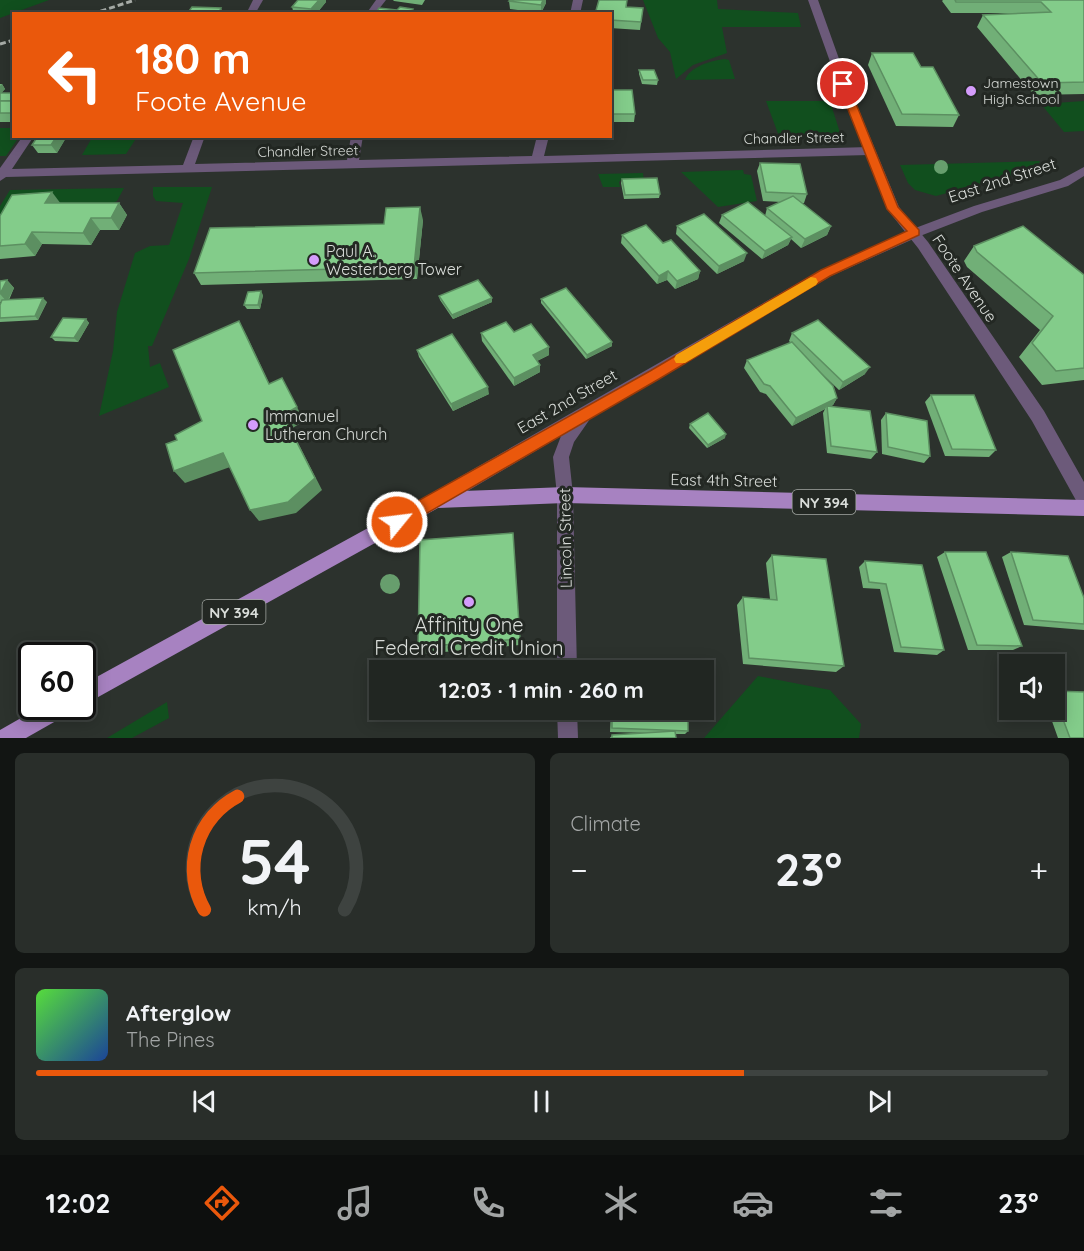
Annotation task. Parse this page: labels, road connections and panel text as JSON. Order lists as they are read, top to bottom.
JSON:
{
  "streets": {
    "main road": ["East 2nd Street", "East 4th Street", "NY 394"],
    "street": ["Chandler Street", "Foote Avenue", "Lincoln Street"]
  },
  "crossings": [
    ["Chandler Street", "Foote Avenue"],
    ["East 2nd Street", "Foote Avenue"],
    ["East 2nd Street", "East 4th Street"],
    ["East 2nd Street", "Lincoln Street"],
    ["East 4th Street", "Lincoln Street"]
  ],
  "places": [
    "Jamestown High School",
    "Paul A. Westerberg Tower",
    "Immanuel Lutheran Church",
    "Affinity One Federal Credit Union"
  ],
  "page": {
    "turn": ["180 m", "Foote Avenue"],
    "limit": "60",
    "trip": "12:03 · 1 min · 260 m",
    "tile": "Climate",
    "heat": ["−", "23°", "+"],
    "song": ["Afterglow", "The Pines"],
    "tabs": ["12:02", "23°"],
    "gauge": ["54", "km/h"]
  }
}
